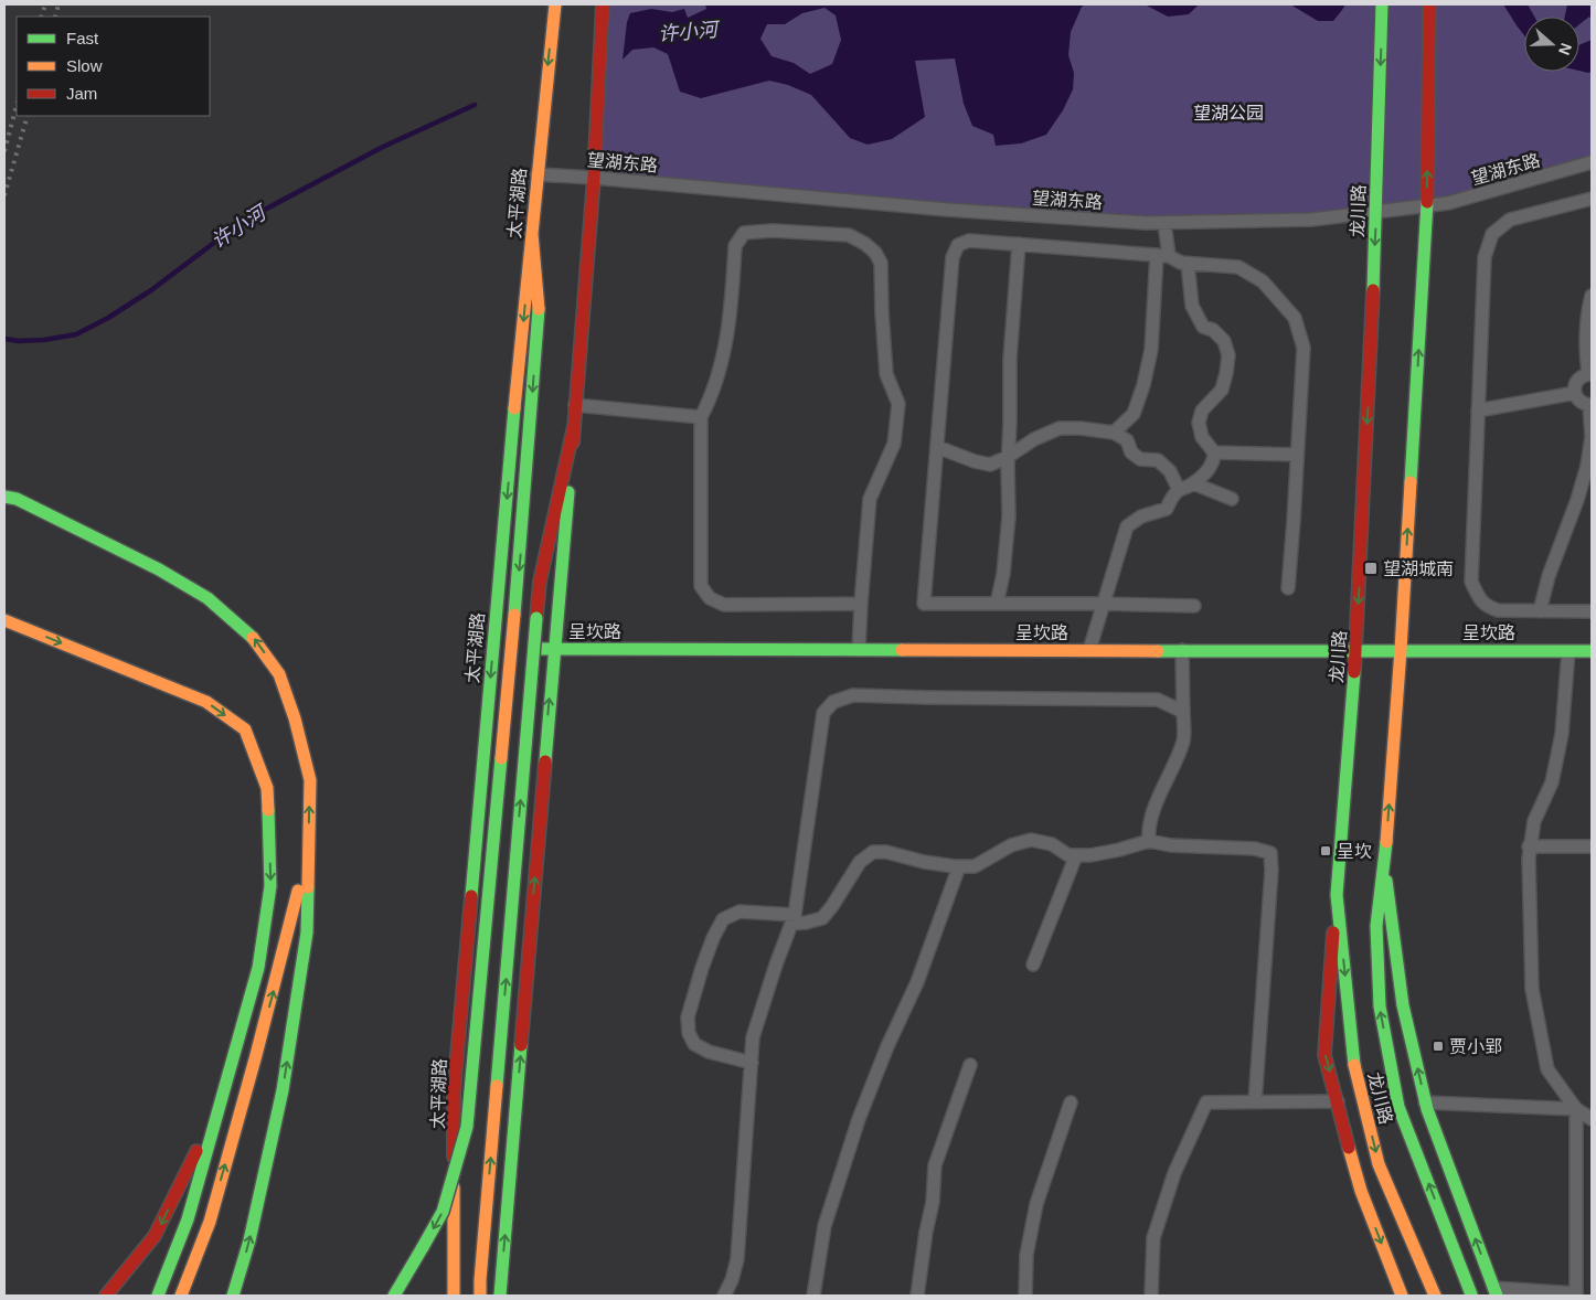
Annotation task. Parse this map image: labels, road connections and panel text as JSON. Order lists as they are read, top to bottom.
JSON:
{
  "streets": {
    "main road": ["太平湖路", "龙川路", "呈坎路"],
    "street": ["望湖东路"]
  },
  "crossings": [
    ["望湖东路", "太平湖路"],
    ["望湖东路", "龙川路"],
    ["太平湖路", "呈坎路"],
    ["龙川路", "呈坎路"]
  ],
  "water": ["许小河"],
  "parks": ["望湖公园"],
  "places": {
    "transit": ["望湖城南", "呈坎", "贾小郢"]
  },
  "legend": ["Fast", "Slow", "Jam"],
  "north": "right"
}
